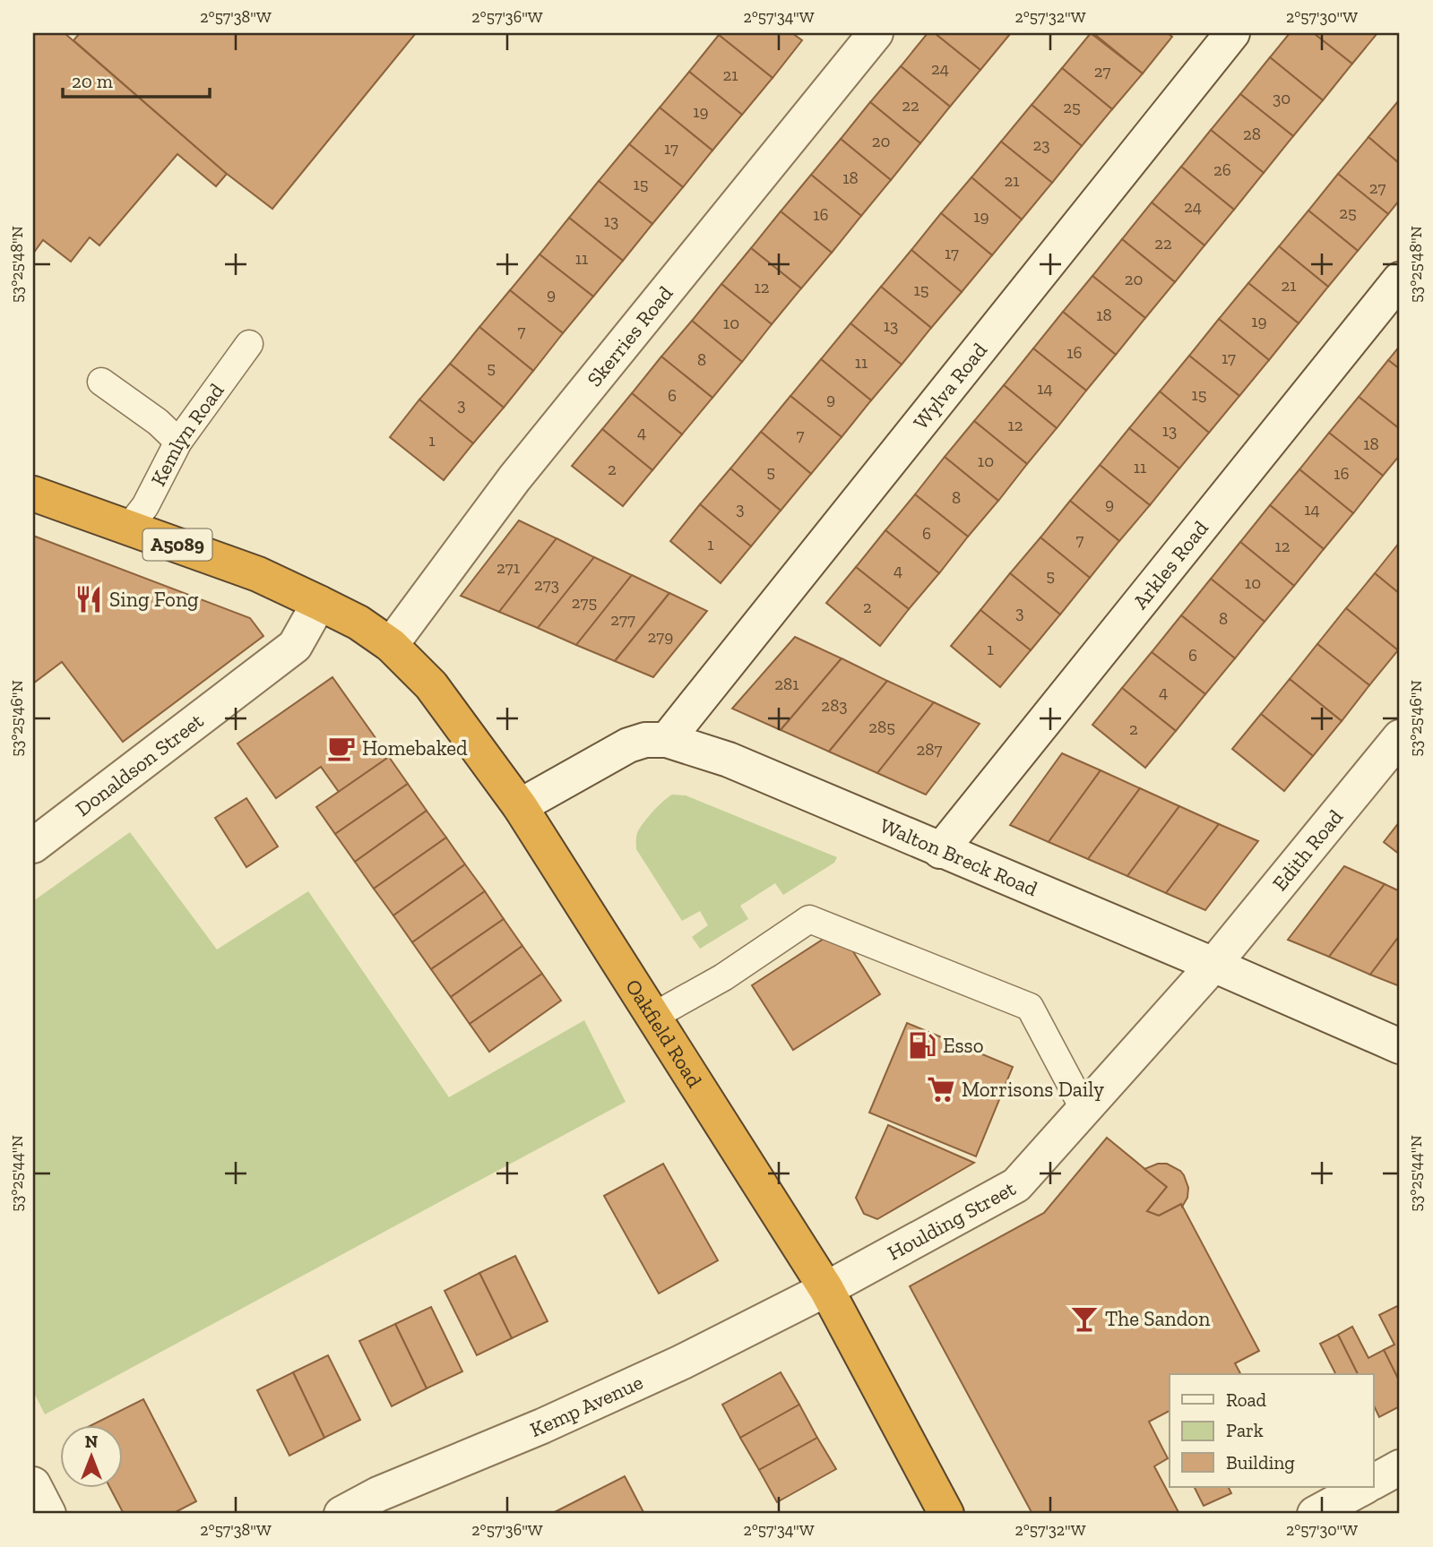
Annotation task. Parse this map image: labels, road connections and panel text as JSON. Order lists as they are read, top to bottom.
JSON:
{
  "streets": {
    "highway": ["A5089", "Oakfield Road"],
    "street": [
      "Skerries Road",
      "Wylva Road",
      "Arkles Road",
      "Donaldson Street",
      "Edith Road",
      "Walton Breck Road",
      "Houlding Street",
      "Kemp Avenue"
    ],
    "lane": ["Kemlyn Road"]
  },
  "crossings": [
    ["Skerries Road", "Oakfield Road"],
    ["Wylva Road", "Walton Breck Road"],
    ["Kemlyn Road", "A5089"],
    ["A5089", "Donaldson Street"],
    ["A5089", "Oakfield Road"],
    ["Arkles Road", "Walton Breck Road"],
    ["Donaldson Street", "Oakfield Road"],
    ["Edith Road", "Walton Breck Road"],
    ["Edith Road", "Houlding Street"],
    ["Walton Breck Road", "Oakfield Road"],
    ["Walton Breck Road", "Houlding Street"],
    ["Oakfield Road", "Houlding Street"],
    ["Oakfield Road", "Kemp Avenue"],
    ["Houlding Street", "Kemp Avenue"]
  ],
  "places": {
    "restaurant": ["Sing Fong"],
    "cafe": ["Homebaked"],
    "fuel station": ["Esso"],
    "supermarket": ["Morrisons Daily"],
    "bar": ["The Sandon"]
  },
  "house_numbers": [
    "24",
    "27",
    "21",
    "30",
    "22",
    "25",
    "19",
    "28",
    "20",
    "23",
    "17",
    "26",
    "18",
    "21",
    "15",
    "27",
    "24",
    "25",
    "16",
    "19",
    "13",
    "22",
    "17",
    "11",
    "20",
    "21",
    "12",
    "15",
    "9",
    "18",
    "19",
    "10",
    "13",
    "7",
    "16",
    "17",
    "8",
    "11",
    "5",
    "14",
    "15",
    "6",
    "9",
    "3",
    "12",
    "13",
    "4",
    "7",
    "1",
    "18",
    "10",
    "11",
    "2",
    "5",
    "16",
    "8",
    "9",
    "3",
    "14",
    "6",
    "7",
    "1",
    "12",
    "271",
    "4",
    "5",
    "10",
    "273",
    "275",
    "2",
    "3",
    "8",
    "277",
    "279",
    "1",
    "6",
    "281",
    "4",
    "283",
    "285",
    "2",
    "287"
  ],
  "legend": ["Road", "Park", "Building"],
  "scale_bar": "20 m",
  "north": "top",
  "coordinates": [
    "2°57'38\"W",
    "2°57'36\"W",
    "2°57'34\"W",
    "2°57'32\"W",
    "2°57'30\"W",
    "53°25'48\"N",
    "53°25'46\"N",
    "53°25'44\"N"
  ]
}
